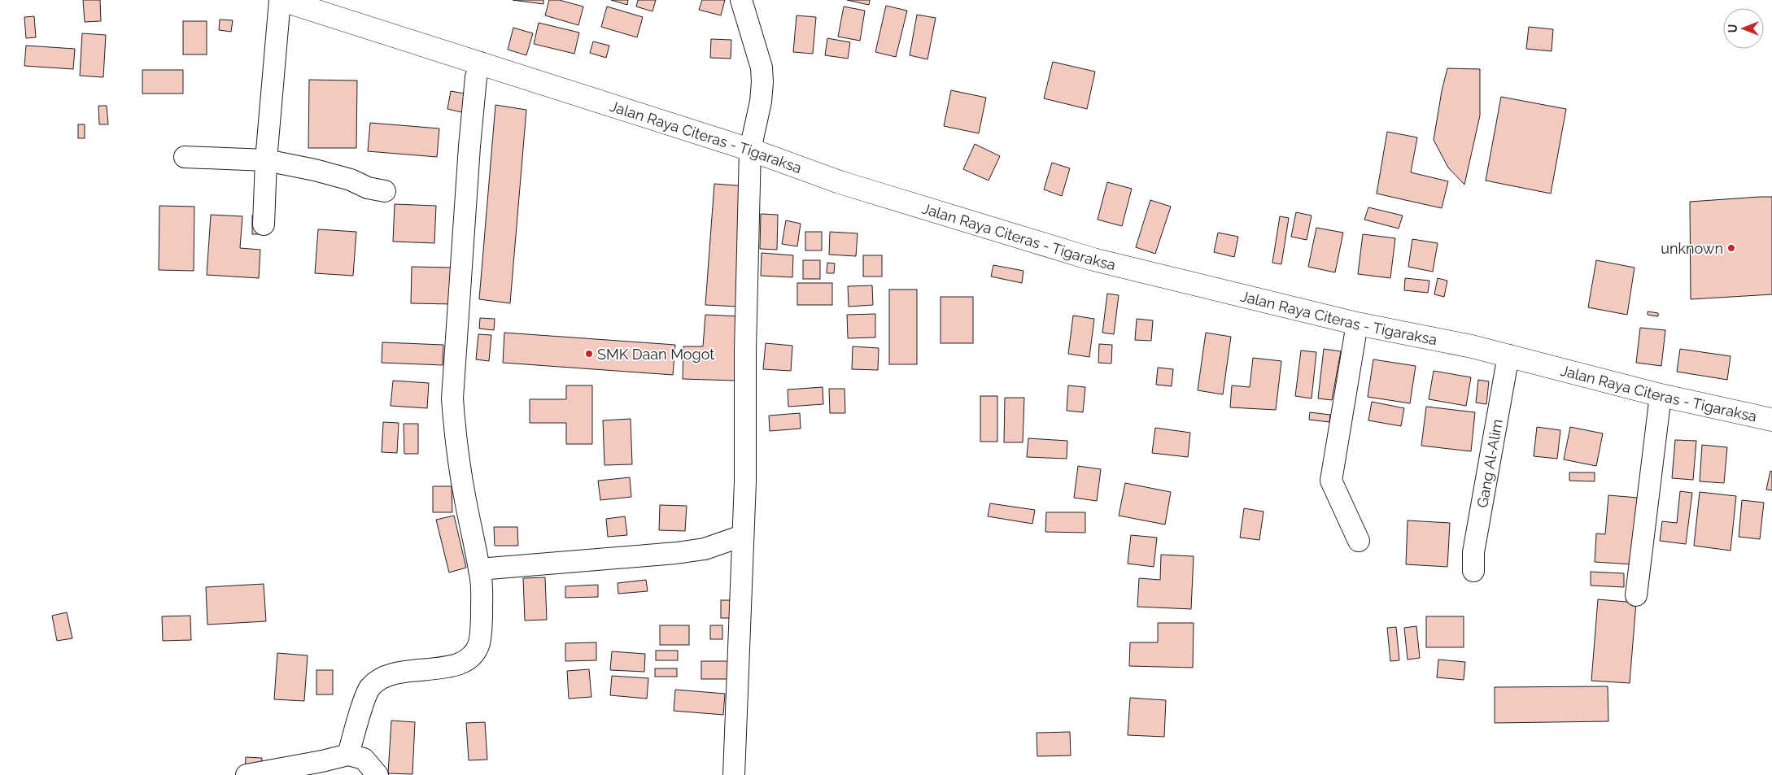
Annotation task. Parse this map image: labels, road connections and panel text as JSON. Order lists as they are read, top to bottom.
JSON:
{
  "streets": {
    "main road": ["Jalan Raya Citeras - Tigaraksa"],
    "street": ["Gang Al-Alim"]
  },
  "crossings": [
    ["Jalan Raya Citeras - Tigaraksa", "Gang Al-Alim"]
  ],
  "places": ["unknown", "SMK Daan Mogot"],
  "north": "left"
}
